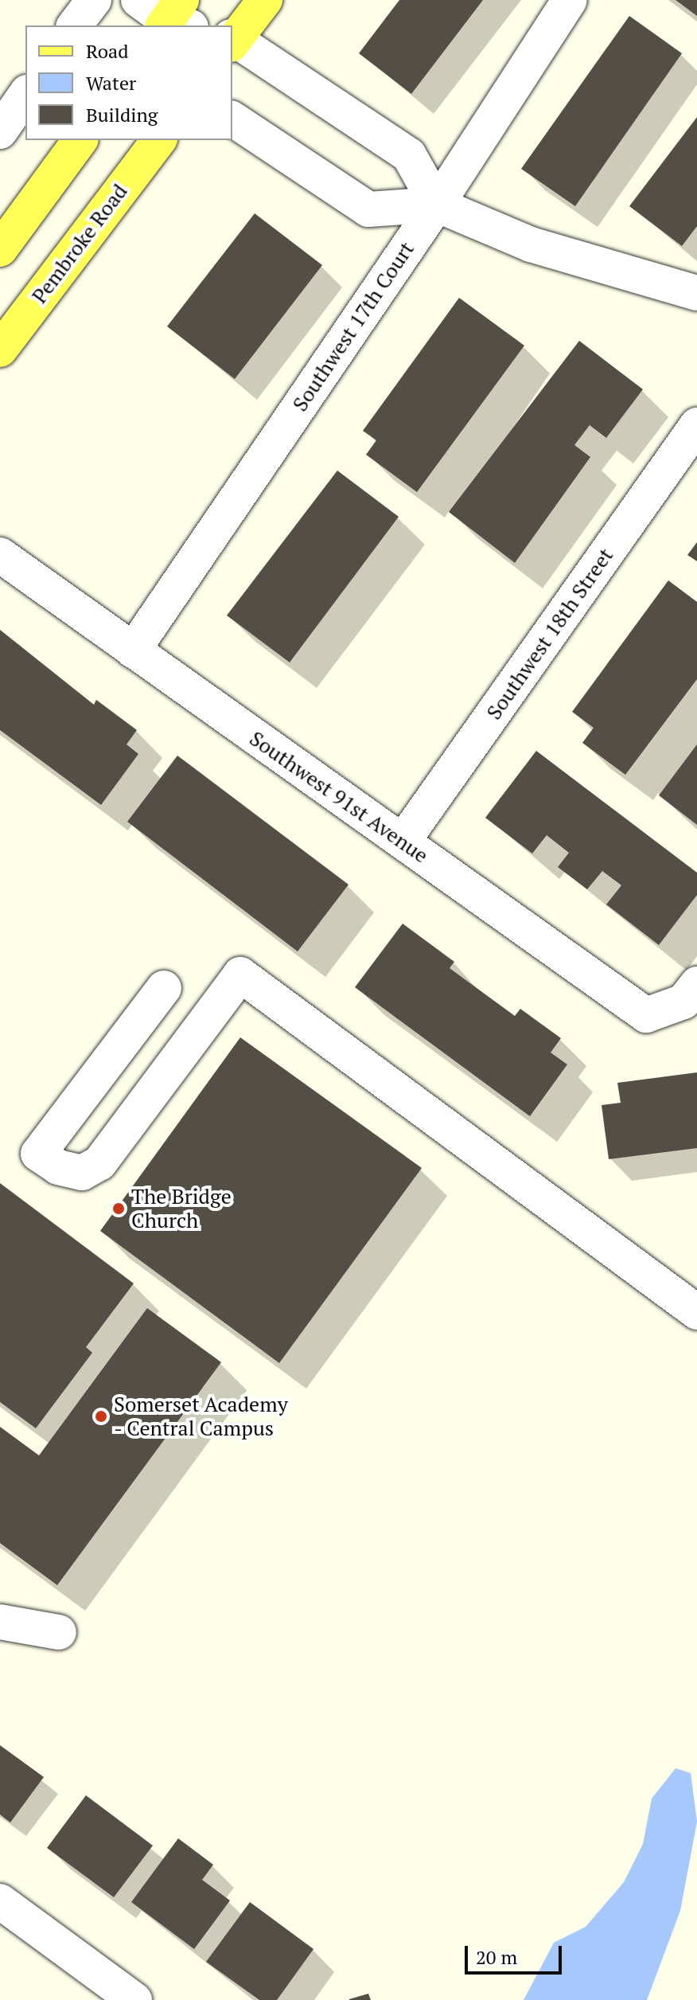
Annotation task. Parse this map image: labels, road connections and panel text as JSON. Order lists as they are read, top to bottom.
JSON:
{
  "streets": {
    "main road": ["Pembroke Road"],
    "street": ["Southwest 17th Court", "Southwest 18th Street", "Southwest 91st Avenue"]
  },
  "crossings": [
    ["Southwest 17th Court", "Southwest 91st Avenue"],
    ["Southwest 18th Street", "Southwest 91st Avenue"]
  ],
  "places": ["The Bridge Church", "Somerset Academy - Central Campus"],
  "legend": ["Road", "Water", "Building"],
  "scale_bar": "20 m"
}
